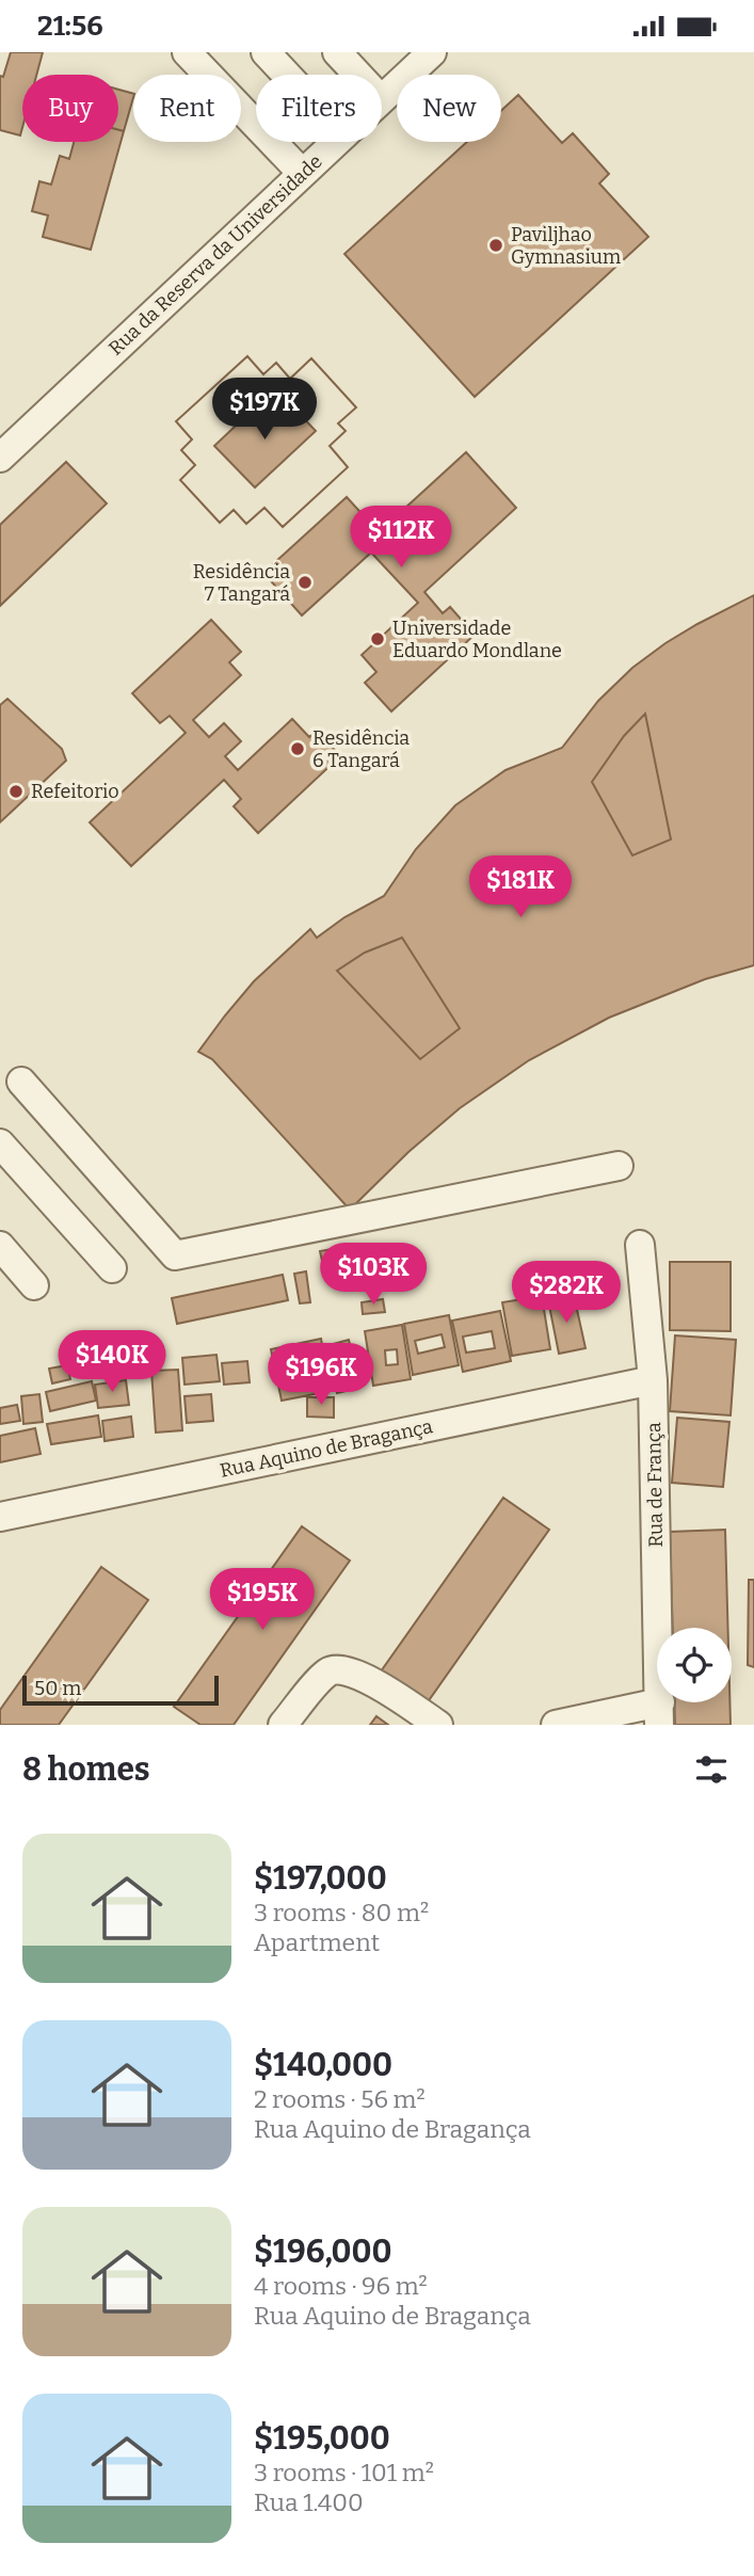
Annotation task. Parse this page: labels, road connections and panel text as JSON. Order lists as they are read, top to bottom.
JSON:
{
  "streets": {
    "street": ["Rua da Reserva da Universidade", "Rua Aquino de Bragança", "Rua de França"]
  },
  "crossings": [
    ["Rua Aquino de Bragança", "Rua de França"]
  ],
  "places": [
    "Paviljhao Gymnasium",
    "Residência 7 Tangará",
    "Universidade Eduardo Mondlane",
    "Residência 6 Tangará",
    "Refeitorio"
  ],
  "scale_bar": "50 m",
  "page": {
    "status": "21:56",
    "chip": [
      "Buy",
      "Rent",
      "Filters",
      "New"
    ],
    "price": [
      "$197K",
      "$112K",
      "$181K",
      "$103K",
      "$282K",
      "$140K",
      "$196K",
      "$195K"
    ],
    "scale": "50 m",
    "heading": "8 homes",
    "list": [
      {
        "name": "$197,000",
        "note": "3 rooms · 80 m² · Apartment"
      },
      {
        "name": "$140,000",
        "note": "2 rooms · 56 m² · Rua Aquino de Bragança"
      },
      {
        "name": "$196,000",
        "note": "4 rooms · 96 m² · Rua Aquino de Bragança"
      },
      {
        "name": "$195,000",
        "note": "3 rooms · 101 m² · Rua 1.400"
      }
    ]
  }
}
